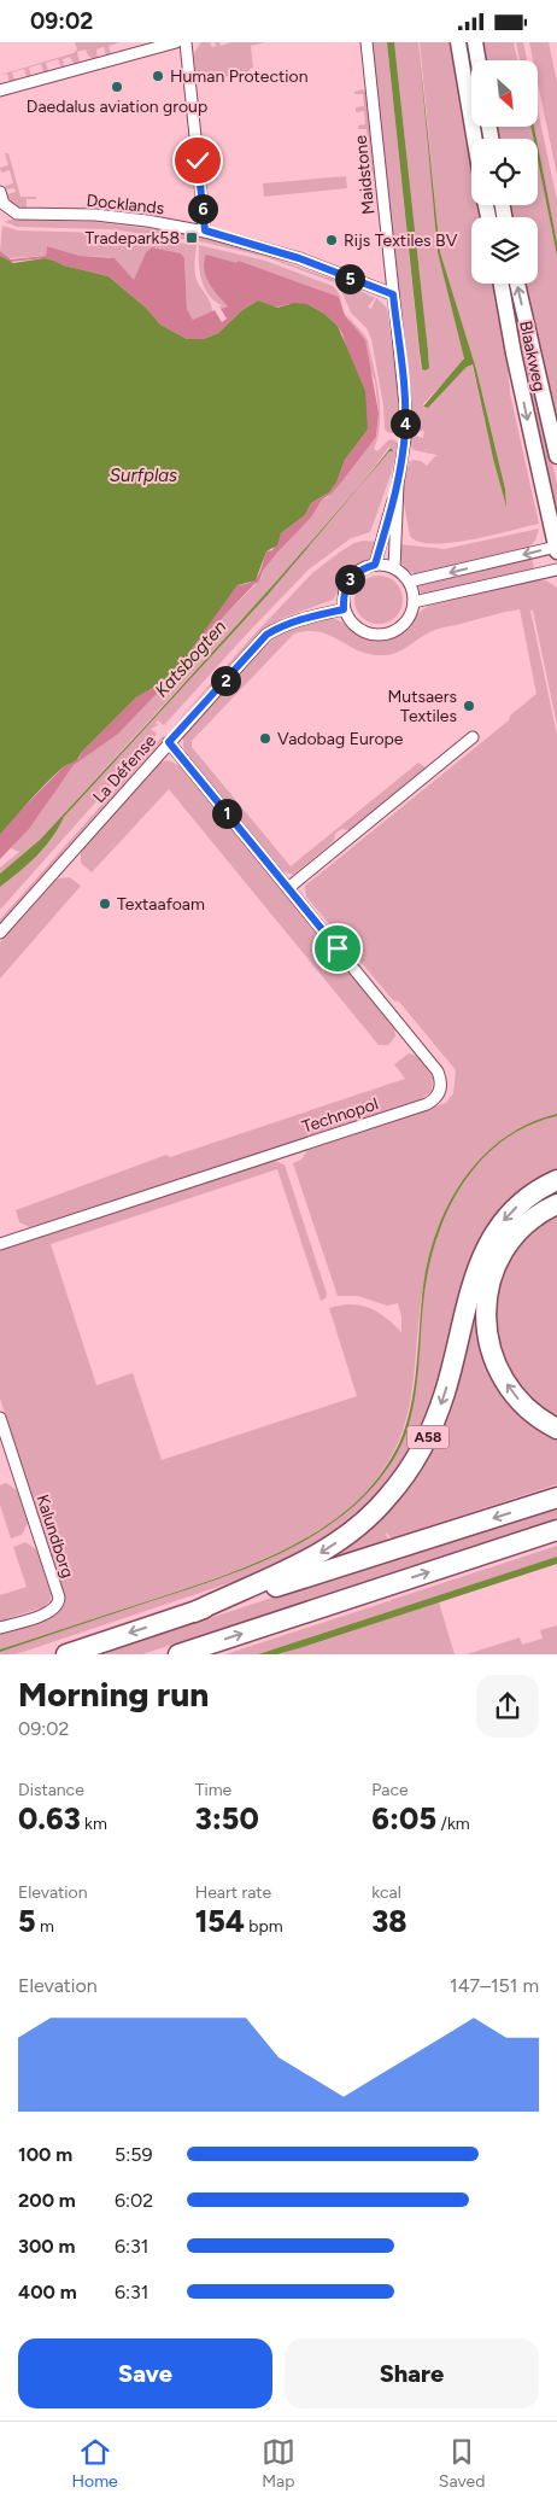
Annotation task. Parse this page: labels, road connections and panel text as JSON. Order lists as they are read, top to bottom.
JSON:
{
  "streets": {
    "highway": ["A58"],
    "main road": ["Blaakweg"],
    "street": [
      "Maidstone",
      "Docklands",
      "La Défense",
      "Technopol",
      "Kalundborg"
    ]
  },
  "crossings": [
    ["Maidstone", "Docklands"],
    ["Maidstone", "La Défense"],
    ["La Défense", "Technopol"]
  ],
  "water": ["Surfplas", "Katsbogten"],
  "places": {
    "other": [
      "Human Protection",
      "Daedalus aviation group",
      "Rijs Textiles BV",
      "Mutsaers Textiles",
      "Vadobag Europe",
      "Textaafoam"
    ],
    "transit": ["Tradepark58"]
  },
  "north": "bottom right",
  "page": {
    "status": "09:02",
    "pins": [
      "6",
      "5",
      "4",
      "3",
      "2",
      "1"
    ],
    "heading": ["Morning run", "09:02"],
    "stats": [
      ["Distance", "0.63 km"],
      ["Time", "3:50"],
      ["Pace", "6:05 /km"],
      ["Elevation", "5 m"],
      ["Heart rate", "154 bpm"],
      ["kcal", "38"]
    ],
    "chart": ["Elevation", "147–151 m"],
    "list": [
      {
        "name": "100 m",
        "note": "5:59"
      },
      {
        "name": "200 m",
        "note": "6:02"
      },
      {
        "name": "300 m",
        "note": "6:31"
      },
      {
        "name": "400 m",
        "note": "6:31"
      }
    ],
    "buttons": ["Save", "Share"],
    "tabs": ["Home", "Map", "Saved"]
  }
}
